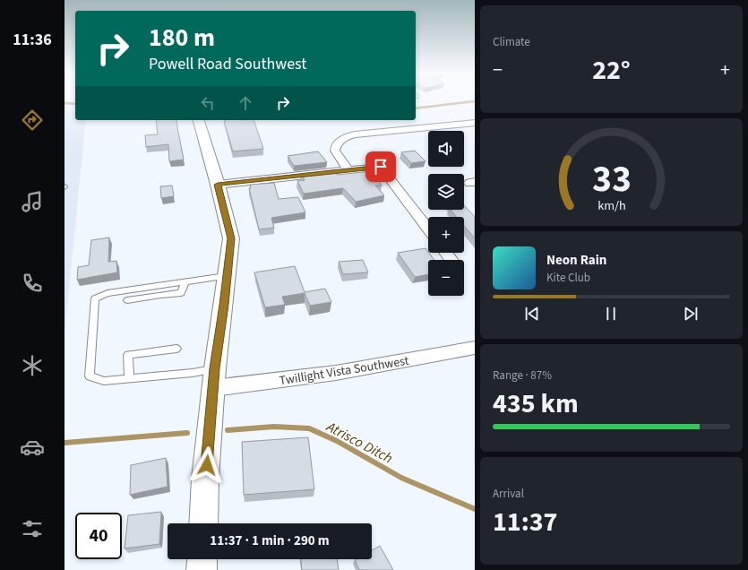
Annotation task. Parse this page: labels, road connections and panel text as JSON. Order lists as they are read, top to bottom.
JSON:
{
  "streets": {
    "street": ["Twillight Vista Southwest"]
  },
  "water": ["Atrisco Ditch"],
  "page": {
    "tabs": "11:36",
    "tile": [
      "Climate",
      ["Range · 87%", "435 km"],
      ["Arrival", "11:37"]
    ],
    "turn": ["180 m", "Powell Road Southwest"],
    "heat": ["−", "22°", "+"],
    "map_buttons": ["+", "−"],
    "song": ["Neon Rain", "Kite Club"],
    "limit": "40",
    "trip": "11:37 · 1 min · 290 m",
    "gauge": ["33", "km/h"]
  }
}
